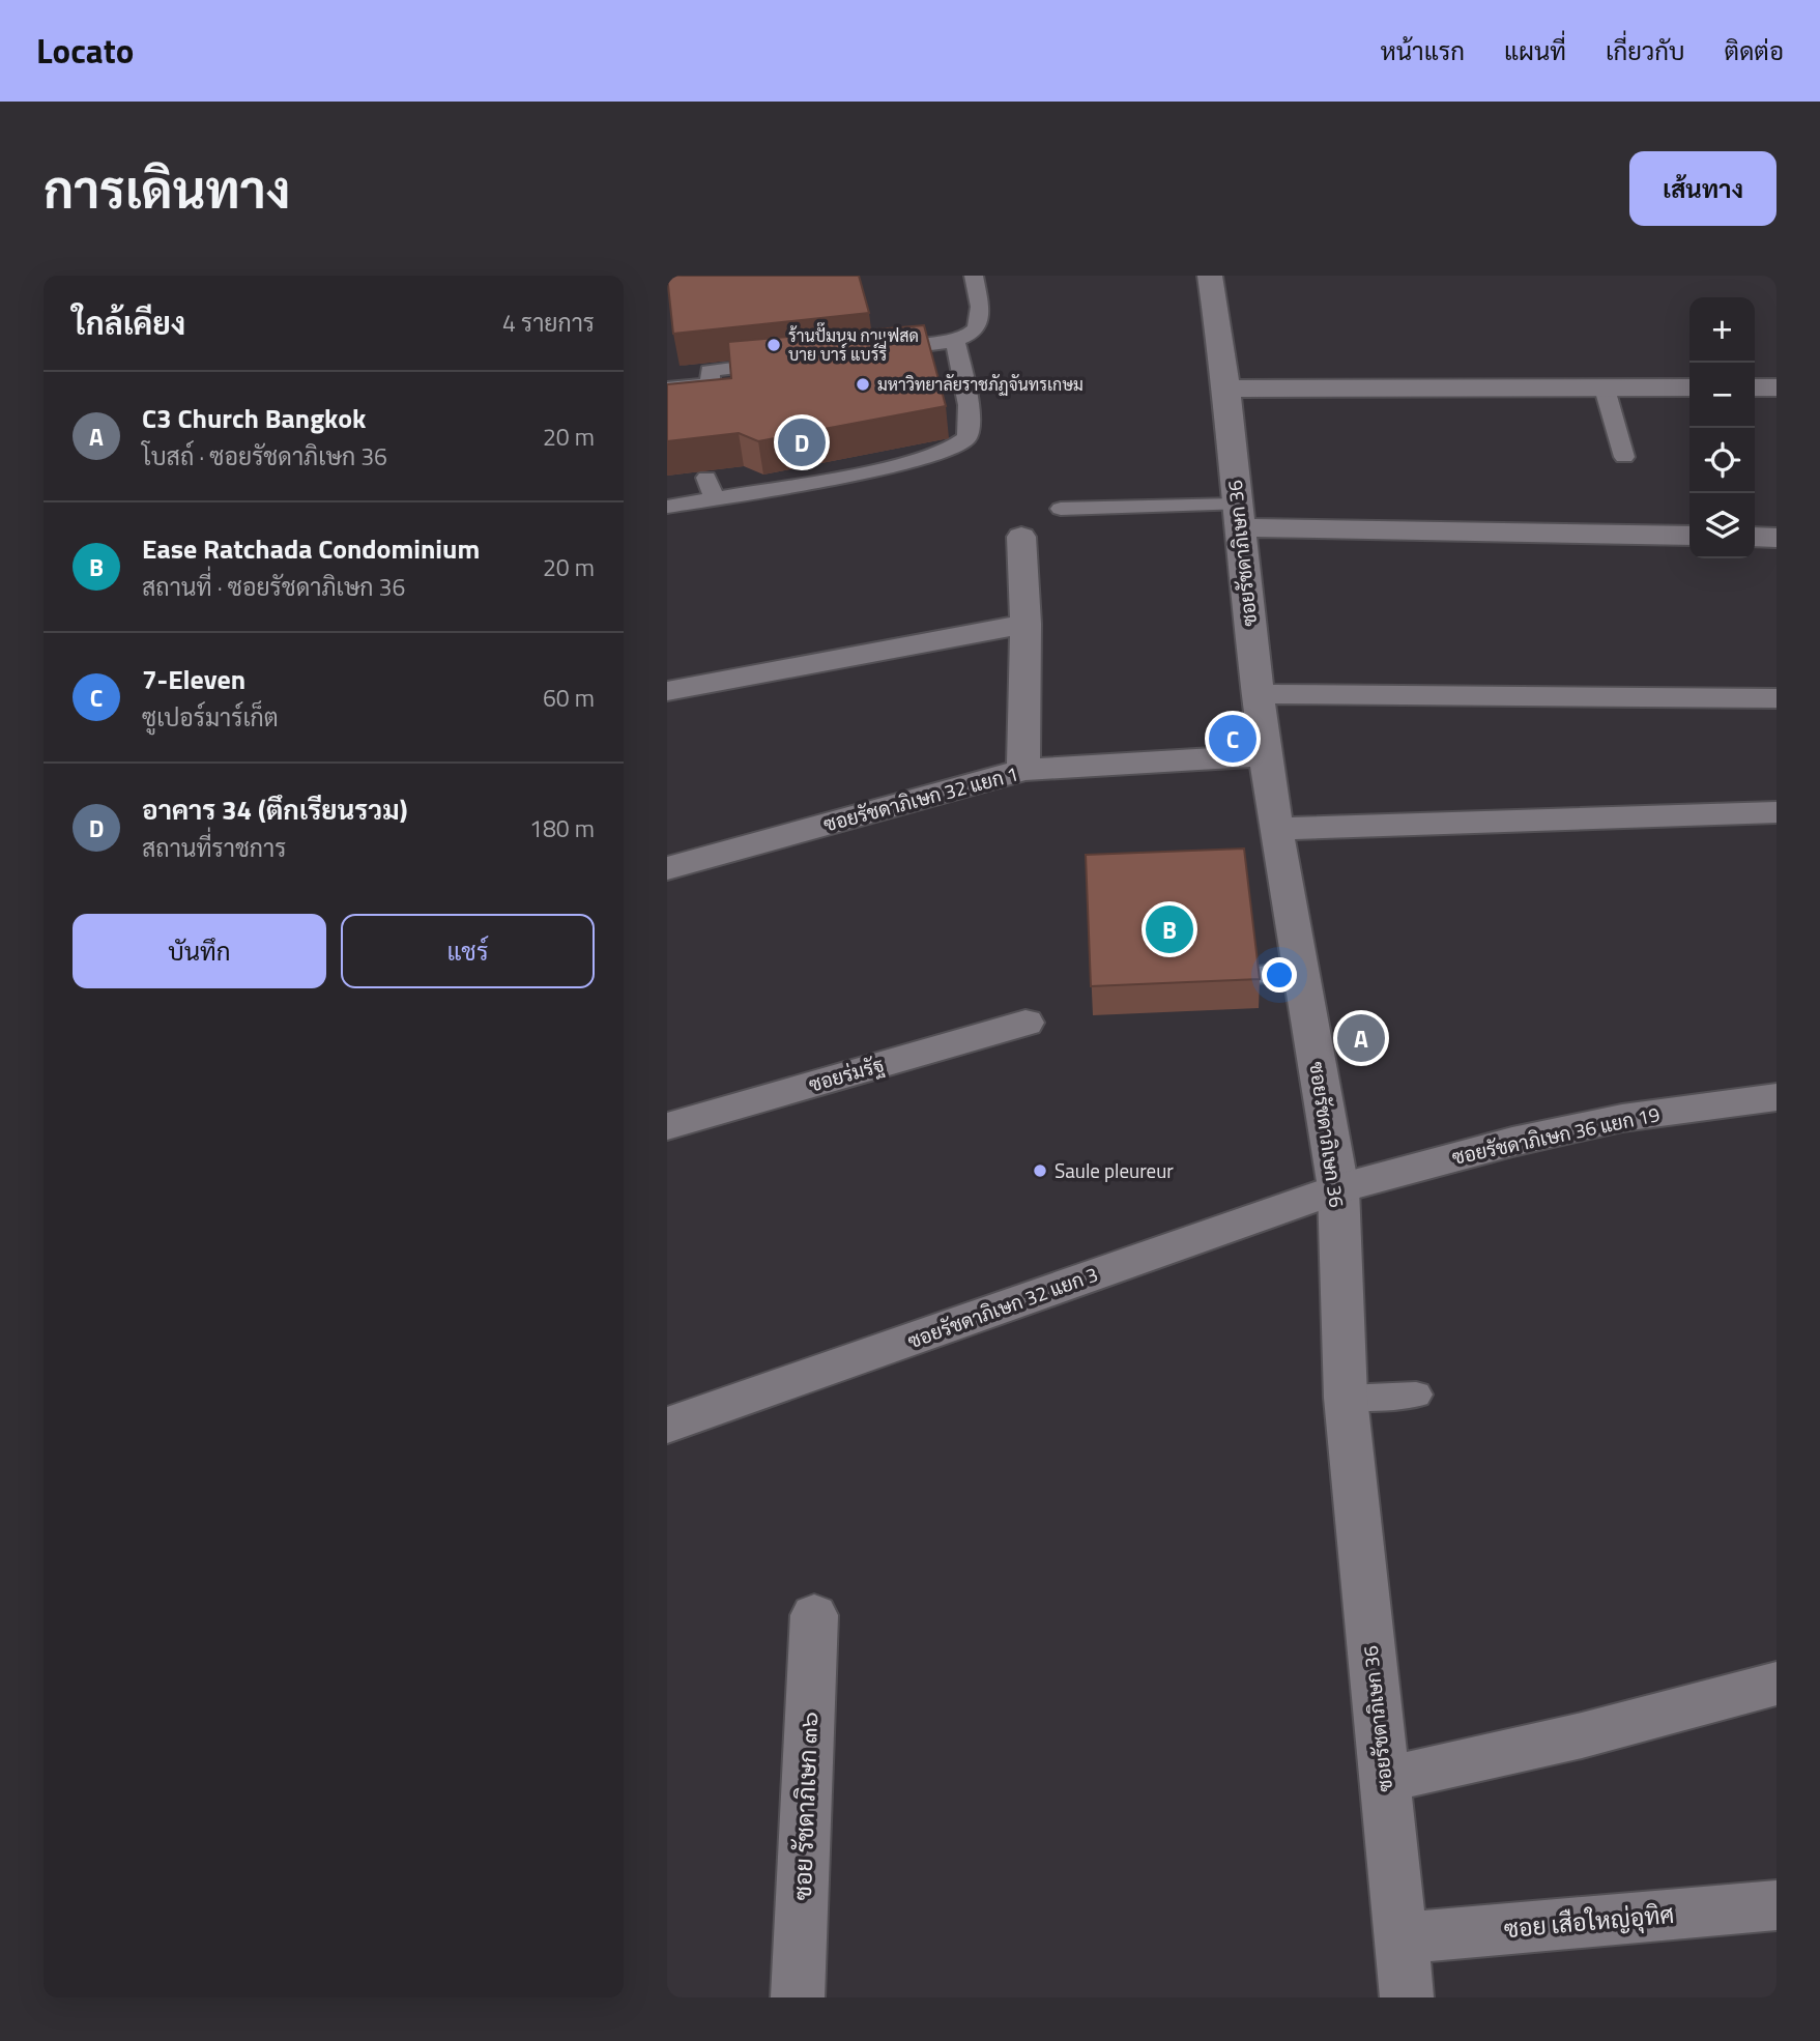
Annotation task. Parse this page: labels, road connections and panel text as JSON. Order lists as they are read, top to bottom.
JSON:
{
  "streets": {
    "street": [
      "ซอยรัชดาภิเษก 36",
      "ซอยรัชดาภิเษก 32 แยก 1",
      "ซอยร่มรัฐ",
      "ซอยรัชดาภิเษก 36 แยก 19",
      "ซอยรัชดาภิเษก 32 แยก 3",
      "ซอย รัชดาภิเษก ๓๖",
      "ซอย เสือใหญ่อุทิศ"
    ]
  },
  "crossings": [
    ["ซอยรัชดาภิเษก 36", "ซอยรัชดาภิเษก 32 แยก 1"],
    ["ซอยรัชดาภิเษก 36", "ซอยรัชดาภิเษก 36 แยก 19"],
    ["ซอยรัชดาภิเษก 36", "ซอยรัชดาภิเษก 32 แยก 3"],
    ["ซอยรัชดาภิเษก 36", "ซอย เสือใหญ่อุทิศ"],
    ["ซอยรัชดาภิเษก 36 แยก 19", "ซอยรัชดาภิเษก 32 แยก 3"]
  ],
  "places": ["ร้านปั๊มนม กาแฟสด บาย บาร์ แบร์รี่", "มหาวิทยาลัยราชภัฏจันทรเกษม", "Saule pleureur"],
  "page": {
    "header": "Locato",
    "nav": [
      "หน้าแรก",
      "แผนที่",
      "เกี่ยวกับ",
      "ติดต่อ"
    ],
    "title": "การเดินทาง",
    "buttons": [
      "เส้นทาง",
      ["บันทึก", "แชร์"]
    ],
    "heading": ["ใกล้เคียง", "4 รายการ"],
    "map_buttons": ["+", "−"],
    "list": [
      {
        "mark": "A",
        "name": "C3 Church Bangkok",
        "note": "โบสถ์ · ซอยรัชดาภิเษก 36",
        "value": "20 m"
      },
      {
        "mark": "B",
        "name": "Ease Ratchada Condominium",
        "note": "สถานที่ · ซอยรัชดาภิเษก 36",
        "value": "20 m"
      },
      {
        "mark": "C",
        "name": "7-Eleven",
        "note": "ซูเปอร์มาร์เก็ต",
        "value": "60 m"
      },
      {
        "mark": "D",
        "name": "อาคาร 34 (ตึกเรียนรวม)",
        "note": "สถานที่ราชการ",
        "value": "180 m"
      }
    ],
    "pins": [
      "D",
      "C",
      "B",
      "A"
    ]
  }
}
